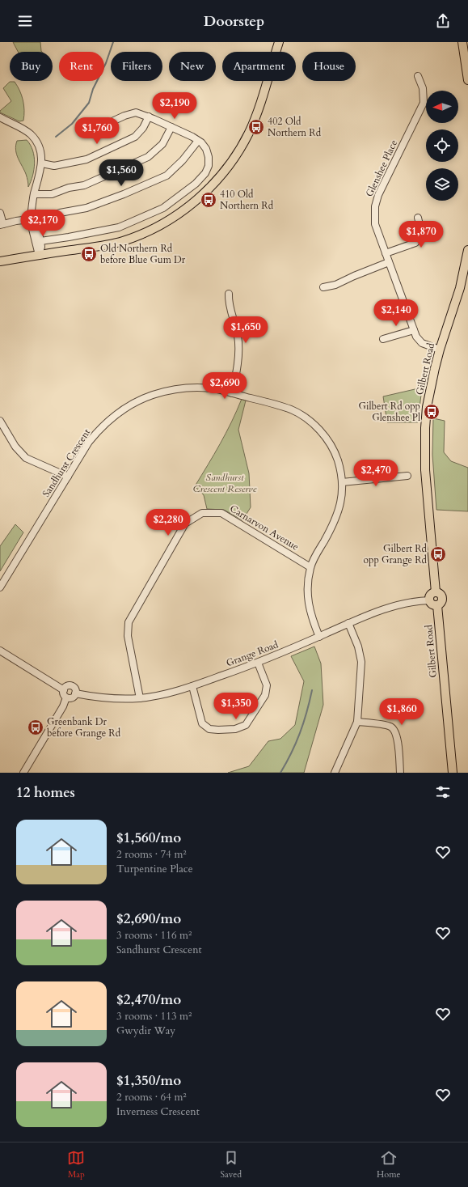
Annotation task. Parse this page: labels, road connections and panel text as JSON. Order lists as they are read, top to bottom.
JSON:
{
  "streets": {
    "main road": ["Gilbert Road"],
    "street": [
      "Glenshee Place",
      "Sandhurst Crescent",
      "Carnarvon Avenue",
      "Grange Road"
    ]
  },
  "crossings": [
    ["Glenshee Place", "Gilbert Road"],
    ["Gilbert Road", "Grange Road"],
    ["Sandhurst Crescent", "Carnarvon Avenue"],
    ["Sandhurst Crescent", "Grange Road"],
    ["Carnarvon Avenue", "Grange Road"]
  ],
  "parks": ["Sandhurst Crescent Reserve"],
  "places": {
    "bus stop": [
      "402 Old Northern Rd",
      "410 Old Northern Rd",
      "Old Northern Rd before Blue Gum Dr",
      "Gilbert Rd opp Glenshee Pl",
      "Gilbert Rd opp Grange Rd",
      "Greenbank Dr before Grange Rd"
    ]
  },
  "north": "left",
  "page": {
    "header": "Doorstep",
    "chip": [
      "Buy",
      "Rent",
      "Filters",
      "New",
      "Apartment",
      "House"
    ],
    "price": [
      "$2,190",
      "$1,760",
      "$1,560",
      "$2,170",
      "$1,870",
      "$2,140",
      "$1,650",
      "$2,690",
      "$2,470",
      "$2,280",
      "$1,350",
      "$1,860"
    ],
    "heading": "12 homes",
    "list": [
      {
        "name": "$1,560/mo",
        "note": "2 rooms · 74 m² · Turpentine Place"
      },
      {
        "name": "$2,690/mo",
        "note": "3 rooms · 116 m² · Sandhurst Crescent"
      },
      {
        "name": "$2,470/mo",
        "note": "3 rooms · 113 m² · Gwydir Way"
      },
      {
        "name": "$1,350/mo",
        "note": "2 rooms · 64 m² · Inverness Crescent"
      }
    ],
    "tabs": ["Map", "Saved", "Home"]
  }
}
